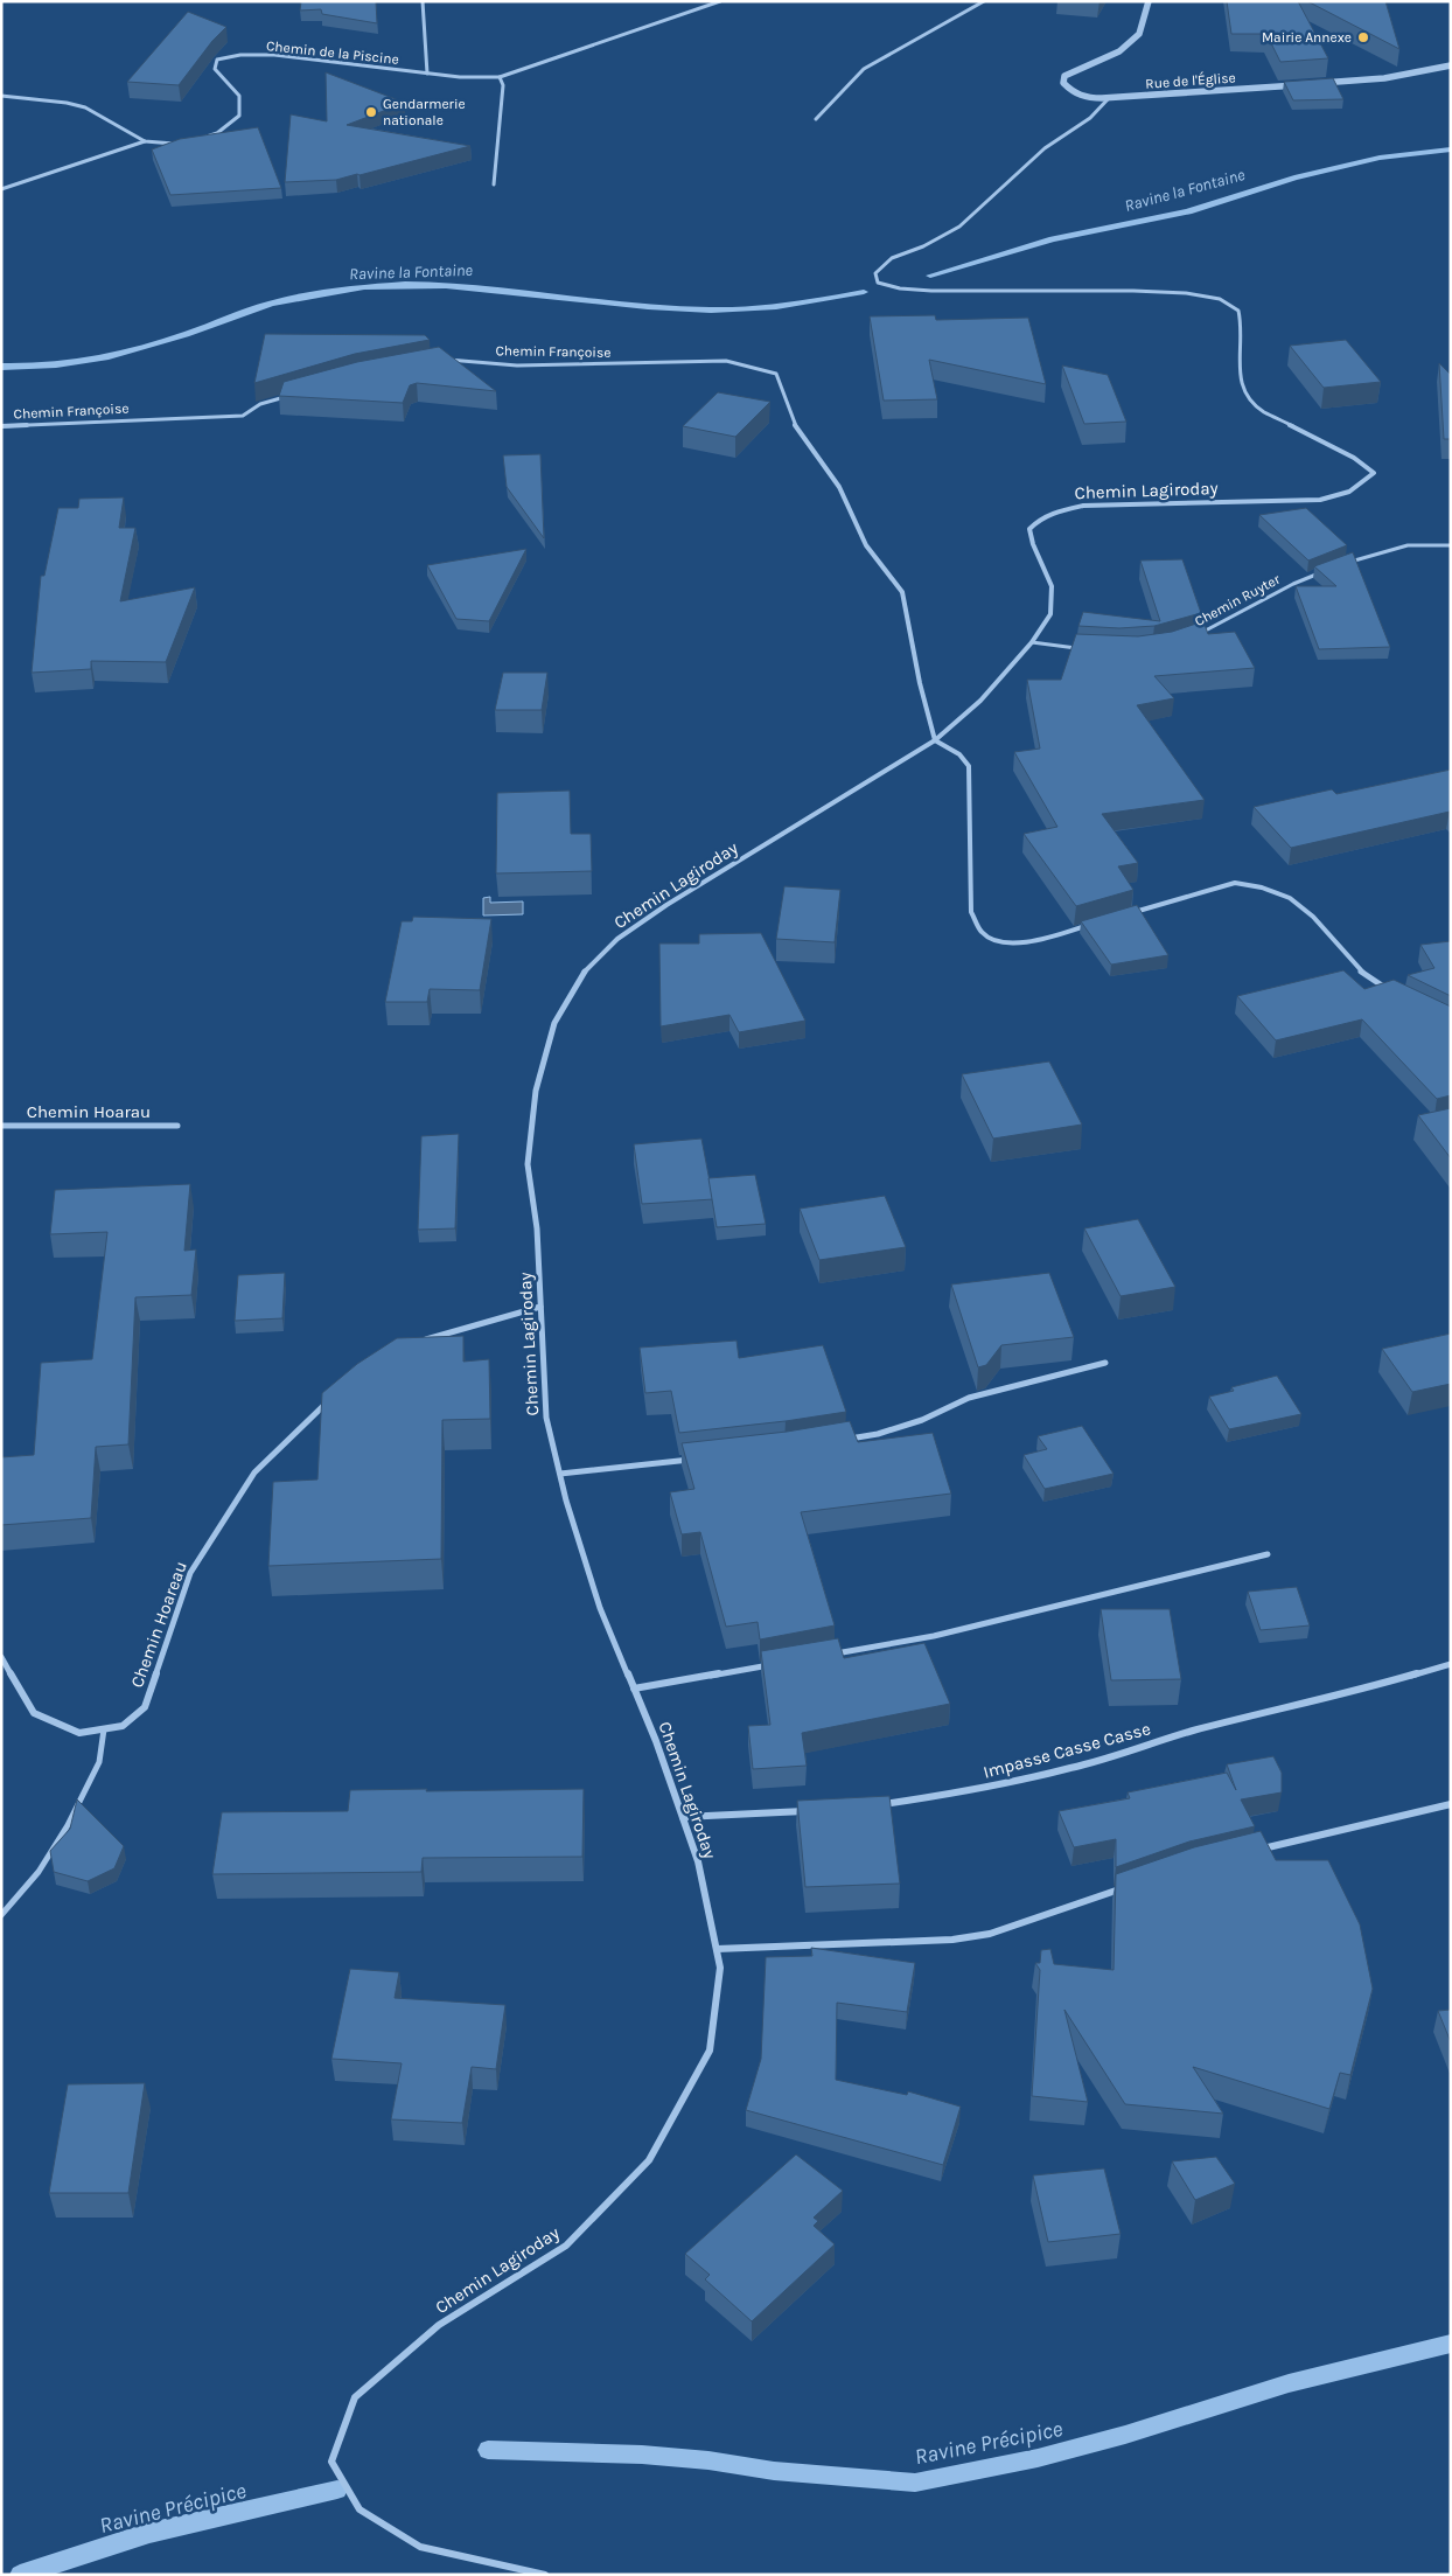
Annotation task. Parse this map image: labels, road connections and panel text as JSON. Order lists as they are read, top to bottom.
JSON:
{
  "streets": {
    "street": [
      "Chemin de la Piscine",
      "Rue de l'Église",
      "Chemin Françoise",
      "Chemin Lagiroday",
      "Chemin Hoarau",
      "Chemin Hoareau",
      "Impasse Casse Casse"
    ],
    "lane": ["Chemin Ruyter"]
  },
  "crossings": [
    ["Rue de l'Église", "Chemin Lagiroday"],
    ["Chemin Françoise", "Chemin Lagiroday"]
  ],
  "water": ["Ravine la Fontaine", "Ravine Précipice"],
  "places": ["Mairie Annexe", "Gendarmerie nationale"]
}
